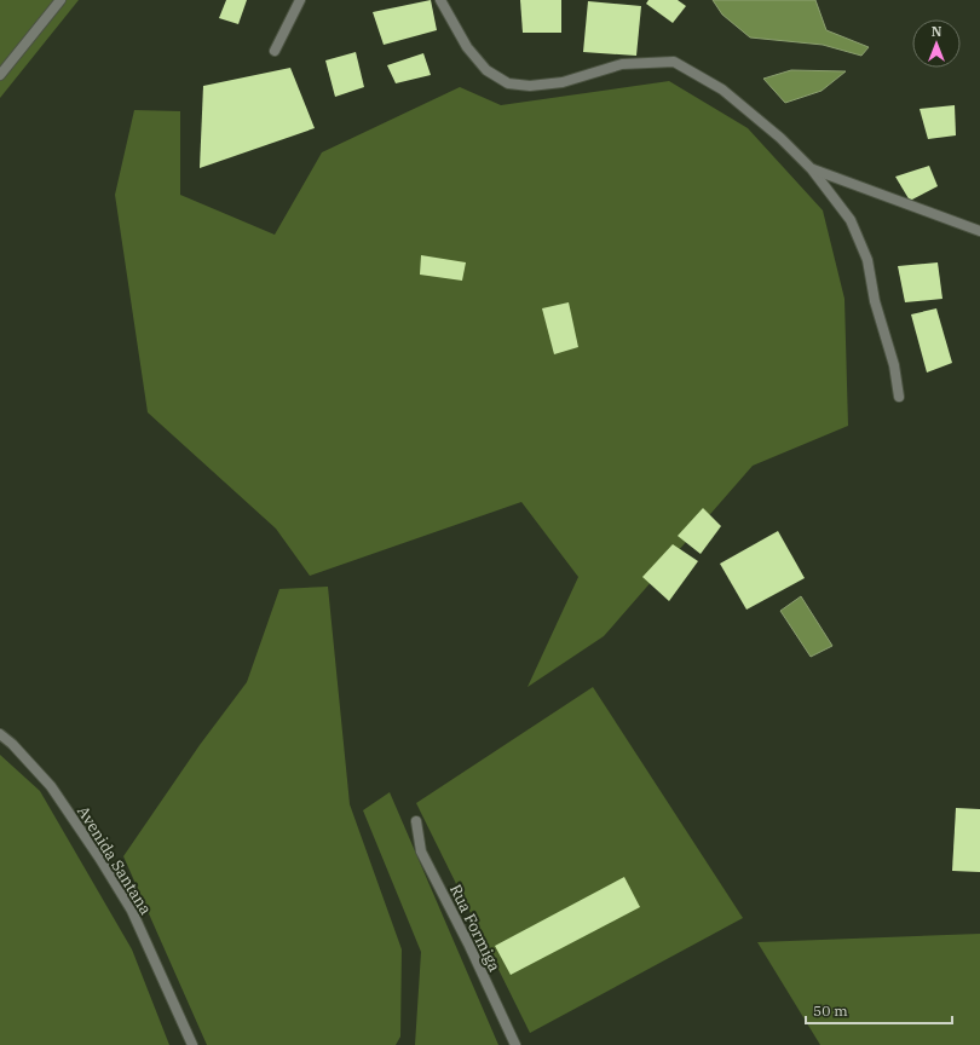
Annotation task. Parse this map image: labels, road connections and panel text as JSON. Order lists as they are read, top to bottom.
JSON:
{
  "streets": {
    "street": ["Avenida Santana", "Rua Formiga"]
  },
  "scale_bar": "50 m",
  "north": "top"
}
